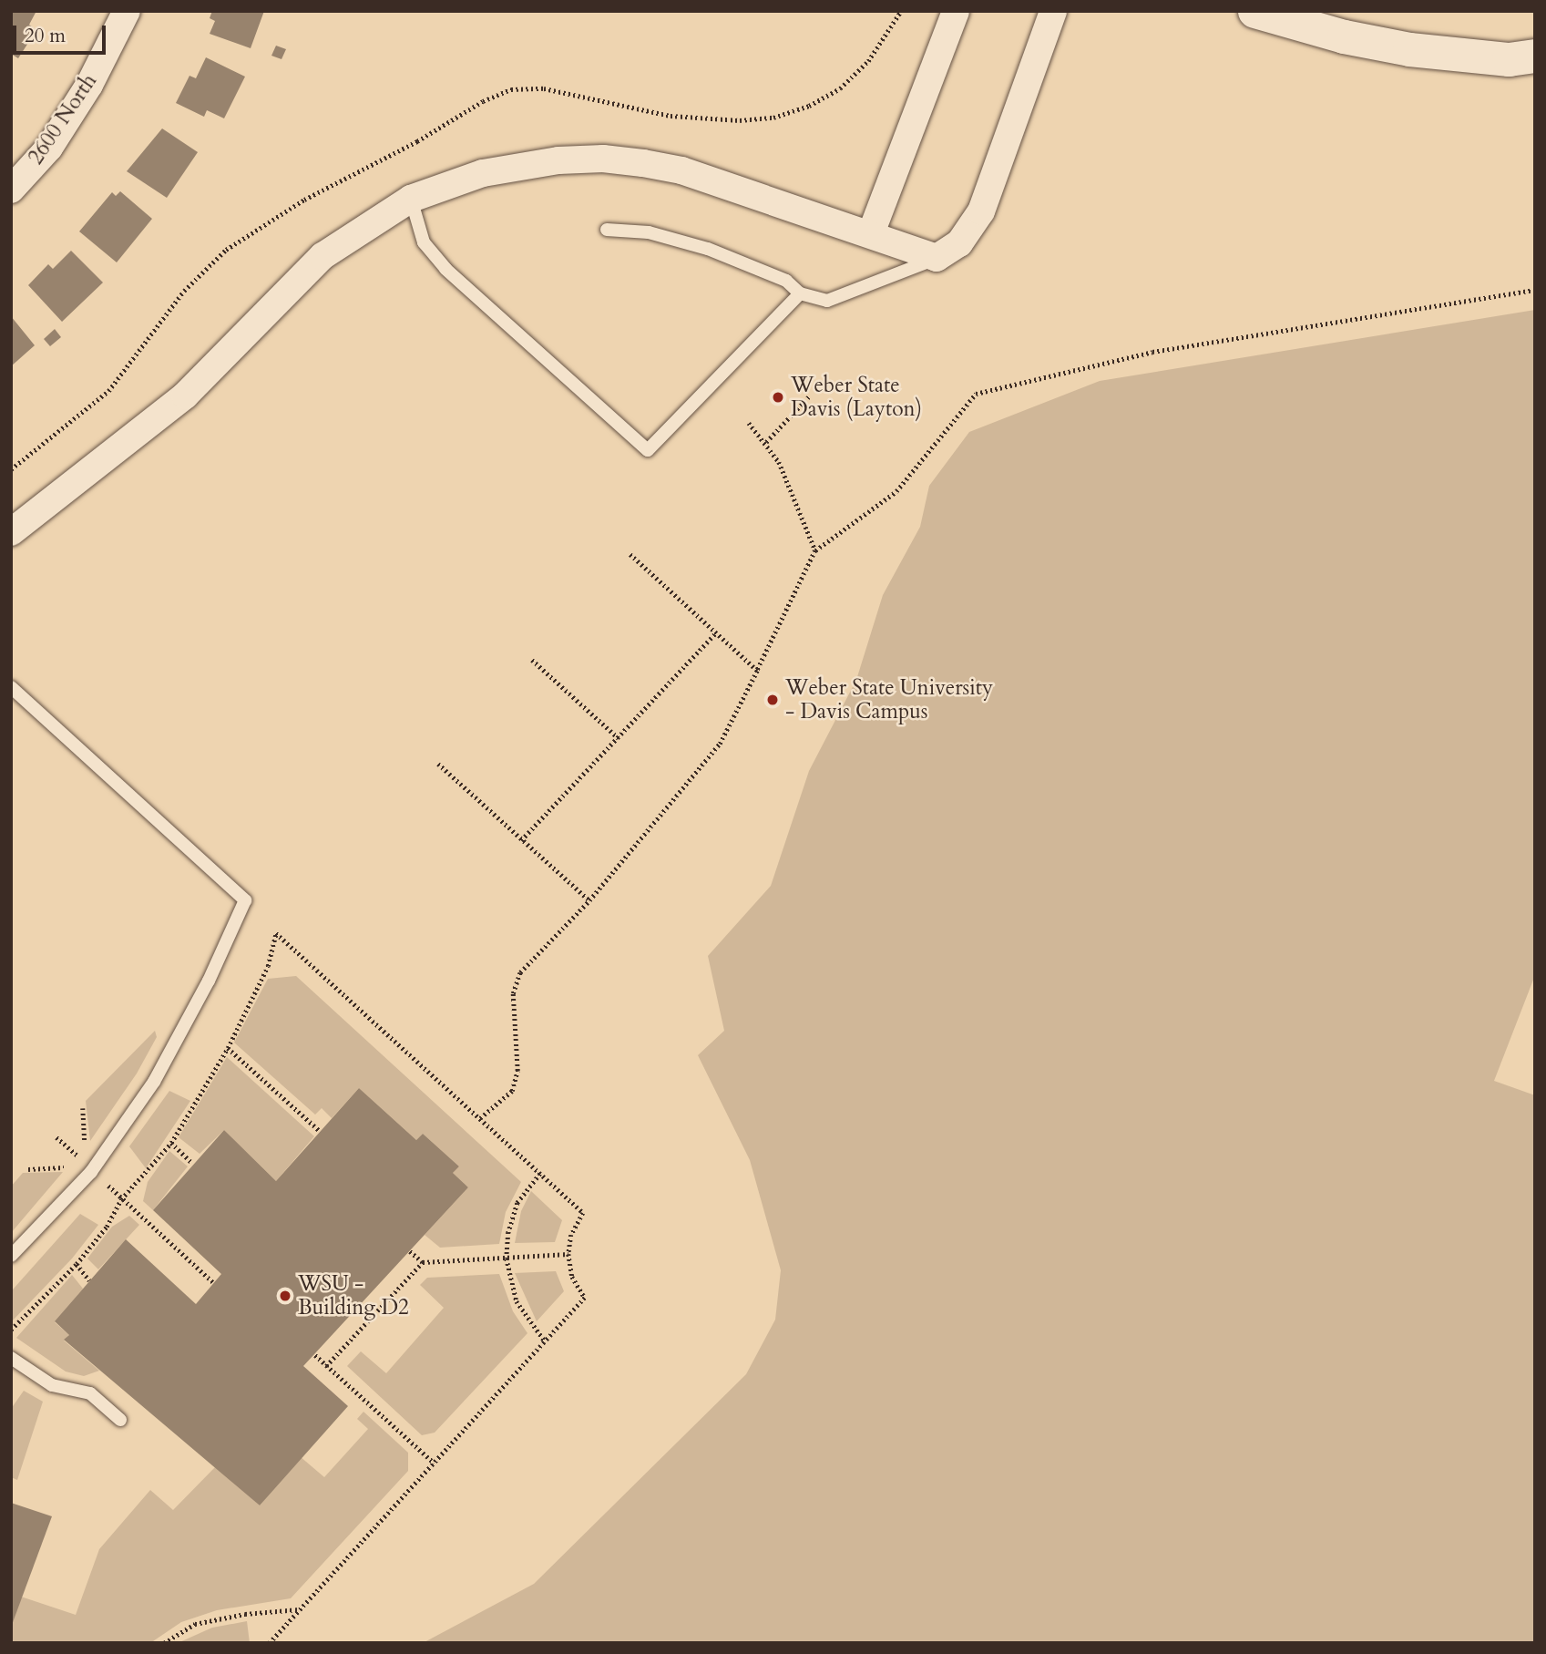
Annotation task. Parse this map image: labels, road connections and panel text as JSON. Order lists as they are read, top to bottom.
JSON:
{
  "streets": {
    "street": ["2600 North"]
  },
  "places": ["Weber State Davis (Layton)", "Weber State University - Davis Campus", "WSU - Building D2"],
  "scale_bar": "20 m"
}
